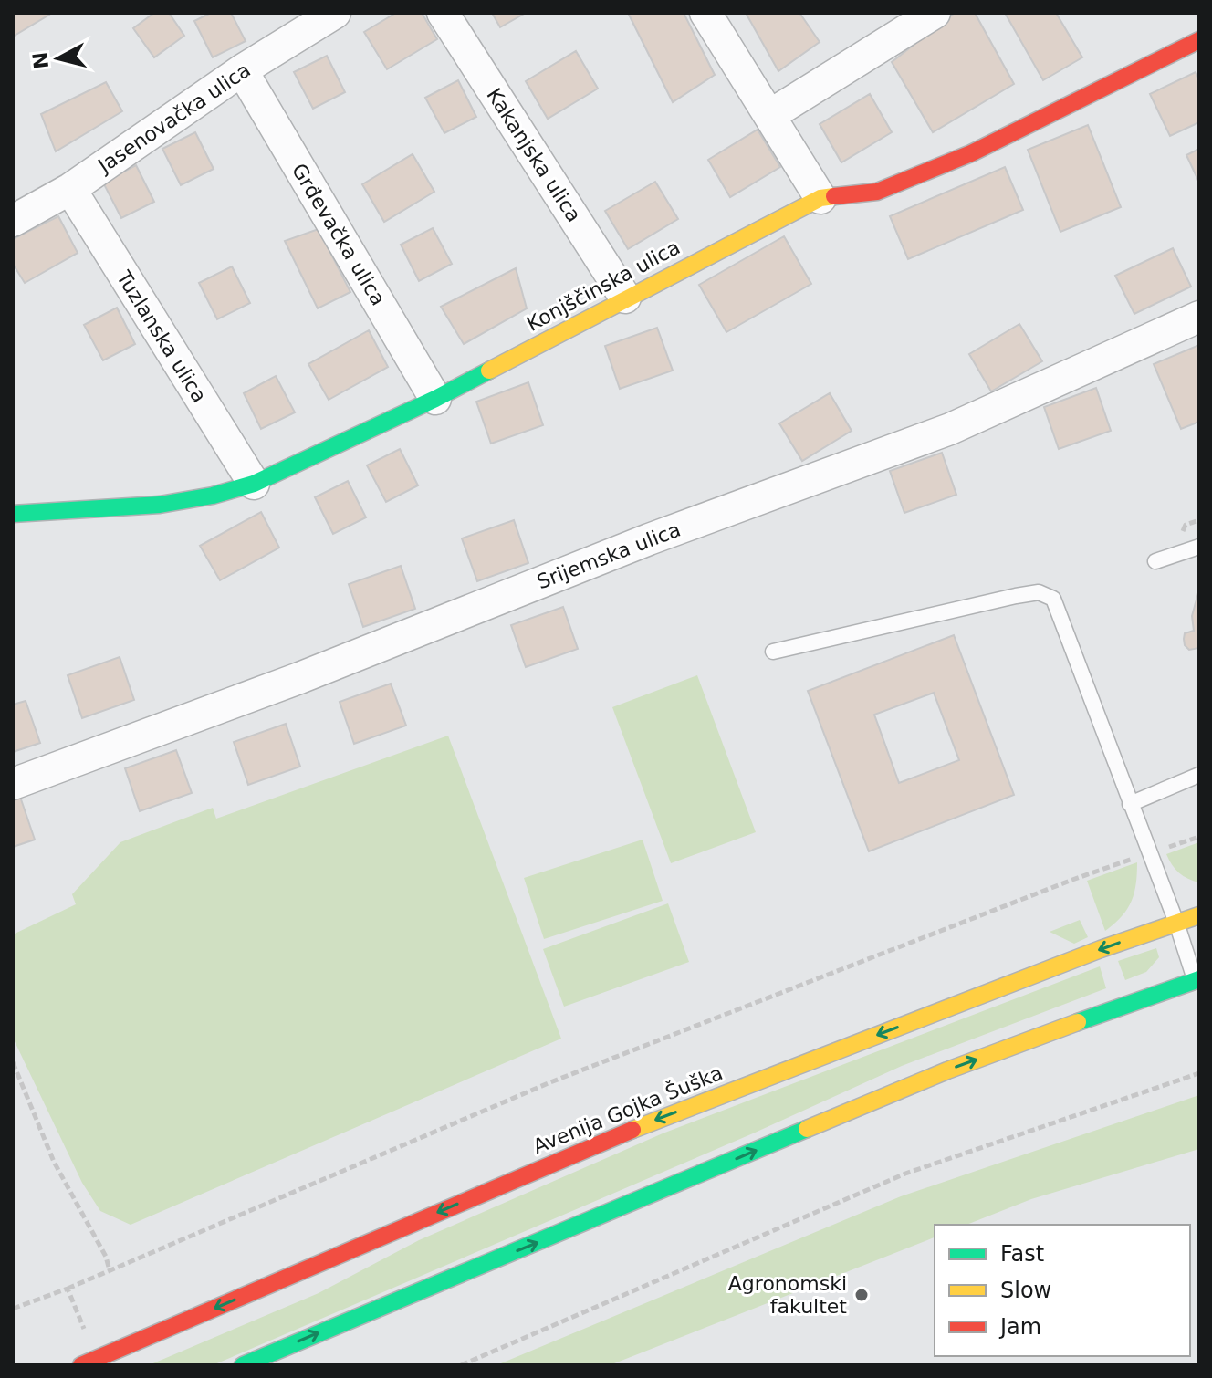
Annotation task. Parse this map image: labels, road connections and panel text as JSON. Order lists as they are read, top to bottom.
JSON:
{
  "streets": {
    "main road": ["Konjščinska ulica", "Avenija Gojka Šuška"],
    "street": [
      "Jasenovačka ulica",
      "Kakanjska ulica",
      "Grđevačka ulica",
      "Tuzlanska ulica",
      "Srijemska ulica"
    ]
  },
  "crossings": [
    ["Jasenovačka ulica", "Grđevačka ulica"],
    ["Jasenovačka ulica", "Tuzlanska ulica"],
    ["Kakanjska ulica", "Konjščinska ulica"],
    ["Grđevačka ulica", "Konjščinska ulica"],
    ["Konjščinska ulica", "Tuzlanska ulica"]
  ],
  "places": ["Agronomski fakultet"],
  "legend": ["Fast", "Slow", "Jam"],
  "north": "left"
}
